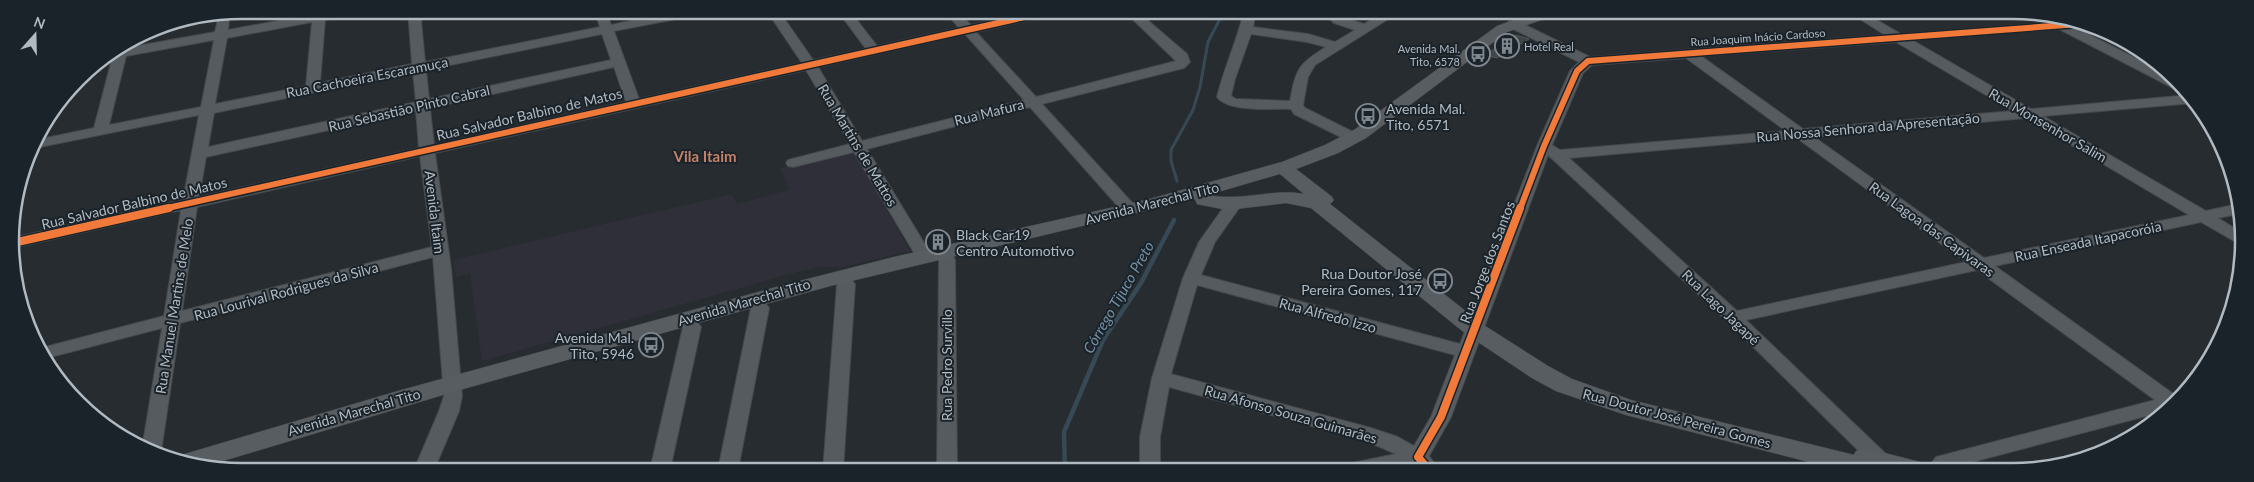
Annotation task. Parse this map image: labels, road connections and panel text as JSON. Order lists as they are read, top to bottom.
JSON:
{
  "streets": {
    "main road": ["Avenida Marechal Tito", "Rua Doutor José Pereira Gomes"],
    "street": [
      "Rua Joaquim Inácio Cardoso",
      "Rua Cachoeira Escaramuça",
      "Rua Sebastião Pinto Cabral",
      "Rua Mafura",
      "Rua Salvador Balbino de Matos",
      "Rua Monsenhor Salim",
      "Rua Nossa Senhora da Apresentação",
      "Rua Martins de Mattos",
      "Avenida Itaim",
      "Rua Lagoa das Capivaras",
      "Rua Enseada Itapacoróia",
      "Rua Jorge dos Santos",
      "Rua Lourival Rodrigues da Silva",
      "Rua Manuel Martins de Melo",
      "Rua Lago Jagapé",
      "Rua Alfredo Izzo",
      "Rua Pedro Survillo",
      "Rua Afonso Souza Guimarães"
    ]
  },
  "crossings": [
    ["Rua Joaquim Inácio Cardoso", "Rua Monsenhor Salim"],
    ["Rua Joaquim Inácio Cardoso", "Rua Lagoa das Capivaras"],
    ["Rua Joaquim Inácio Cardoso", "Rua Jorge dos Santos"],
    ["Rua Cachoeira Escaramuça", "Avenida Itaim"],
    ["Rua Cachoeira Escaramuça", "Rua Manuel Martins de Melo"],
    ["Rua Sebastião Pinto Cabral", "Avenida Itaim"],
    ["Rua Sebastião Pinto Cabral", "Rua Manuel Martins de Melo"],
    ["Rua Mafura", "Rua Martins de Mattos"],
    ["Rua Salvador Balbino de Matos", "Rua Martins de Mattos"],
    ["Rua Salvador Balbino de Matos", "Avenida Itaim"],
    ["Rua Salvador Balbino de Matos", "Rua Manuel Martins de Melo"],
    ["Rua Monsenhor Salim", "Rua Nossa Senhora da Apresentação"],
    ["Rua Monsenhor Salim", "Rua Enseada Itapacoróia"],
    ["Rua Nossa Senhora da Apresentação", "Rua Lagoa das Capivaras"],
    ["Rua Nossa Senhora da Apresentação", "Rua Jorge dos Santos"],
    ["Rua Nossa Senhora da Apresentação", "Rua Lago Jagapé"],
    ["Rua Martins de Mattos", "Avenida Marechal Tito"],
    ["Avenida Marechal Tito", "Avenida Itaim"],
    ["Avenida Marechal Tito", "Rua Pedro Survillo"],
    ["Avenida Marechal Tito", "Rua Doutor José Pereira Gomes"],
    ["Avenida Itaim", "Rua Lourival Rodrigues da Silva"],
    ["Rua Lagoa das Capivaras", "Rua Enseada Itapacoróia"],
    ["Rua Enseada Itapacoróia", "Rua Lago Jagapé"],
    ["Rua Jorge dos Santos", "Rua Lago Jagapé"],
    ["Rua Jorge dos Santos", "Rua Alfredo Izzo"],
    ["Rua Jorge dos Santos", "Rua Doutor José Pereira Gomes"],
    ["Rua Lourival Rodrigues da Silva", "Rua Manuel Martins de Melo"]
  ],
  "districts": ["Vila Itaim"],
  "water": ["Córrego Tijuco Preto"],
  "places": {
    "building": ["Hotel Real", "Black Car19 Centro Automotivo"],
    "bus stop": [
      "Avenida Mal. Tito, 6578",
      "Avenida Mal. Tito, 6571",
      "Rua Doutor José Pereira Gomes, 117",
      "Avenida Mal. Tito, 5946"
    ]
  },
  "north": "top"
}
